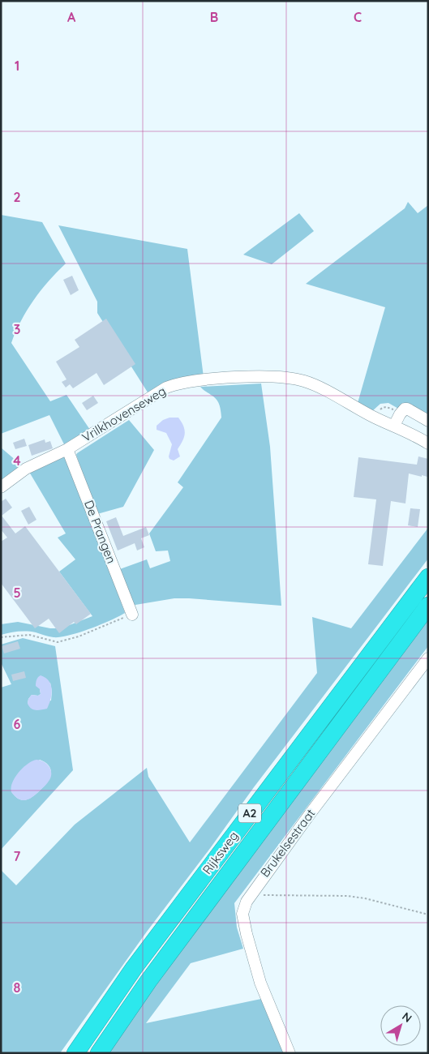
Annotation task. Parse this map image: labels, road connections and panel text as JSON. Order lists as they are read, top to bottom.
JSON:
{
  "streets": {
    "highway": ["A2", "Rijksweg"],
    "street": ["Vrilkhovenseweg", "De Prangen", "Brukelsestraat"]
  },
  "crossings": [
    ["Vrilkhovenseweg", "De Prangen"]
  ],
  "north": "top right",
  "grid": {
    "columns": ["A", "B", "C"],
    "rows": [
      "1",
      "2",
      "3",
      "4",
      "5",
      "6",
      "7",
      "8"
    ]
  }
}
